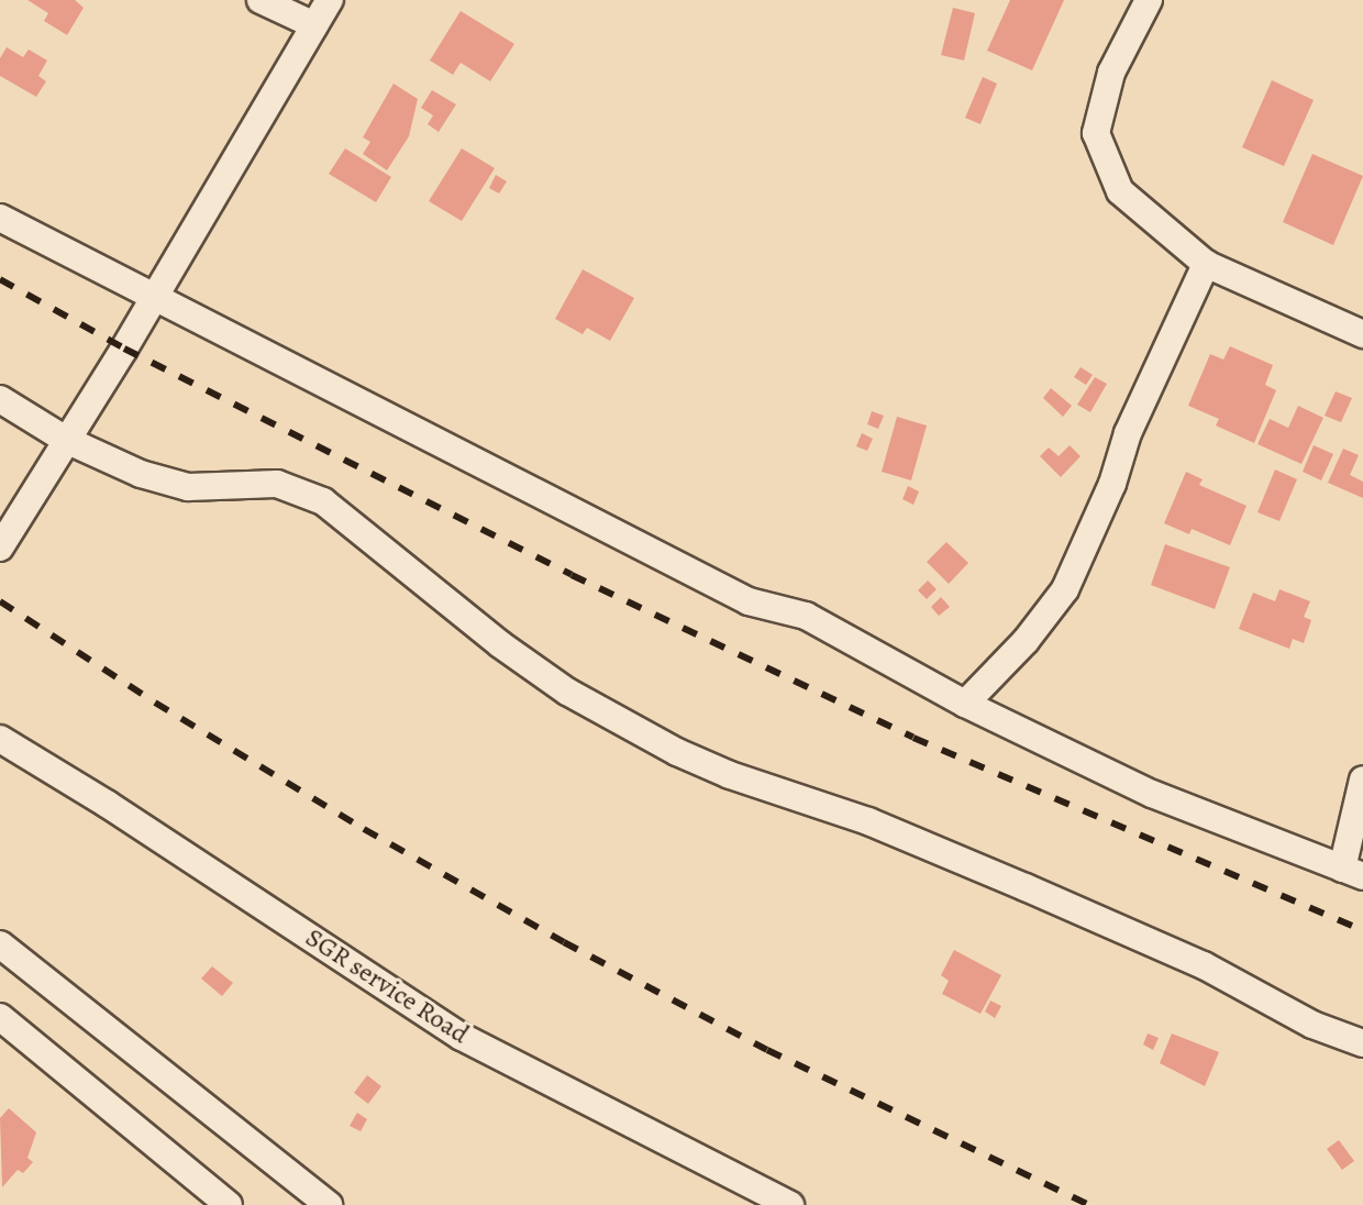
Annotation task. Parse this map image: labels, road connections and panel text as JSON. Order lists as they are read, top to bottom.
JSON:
{
  "streets": {
    "street": ["SGR service Road"]
  }
}
